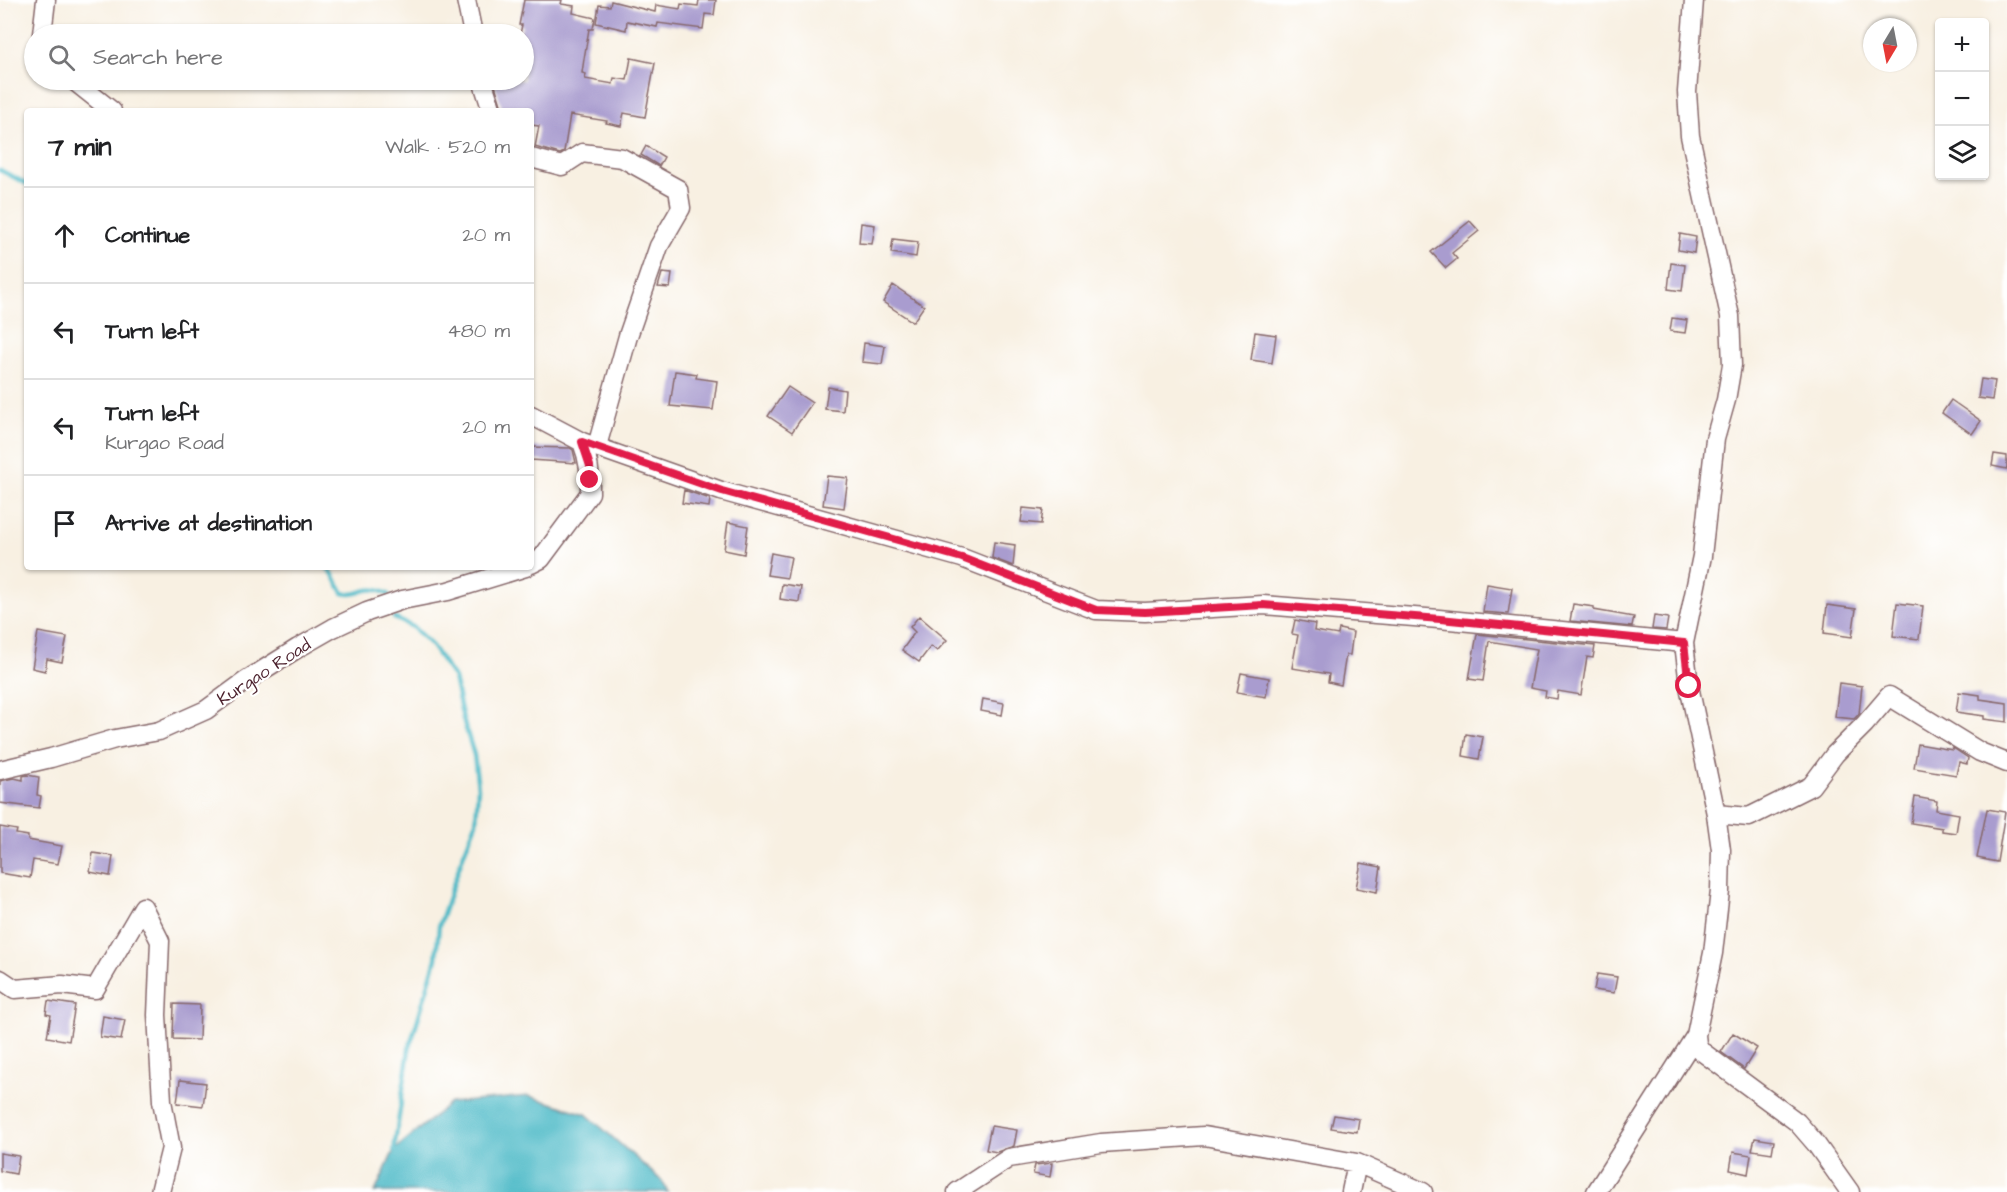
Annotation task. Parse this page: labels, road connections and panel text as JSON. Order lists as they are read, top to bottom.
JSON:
{
  "streets": {
    "street": ["Kurgao Road"]
  },
  "north": "bottom",
  "page": {
    "map_buttons": ["+", "−"],
    "search": "Search here",
    "heading": ["7 min", "Walk · 520 m"],
    "list": [
      ["Continue", "20 m"],
      ["Turn left", "480 m"],
      ["Turn left", "Kurgao Road", "20 m"],
      "Arrive at destination"
    ]
  }
}
